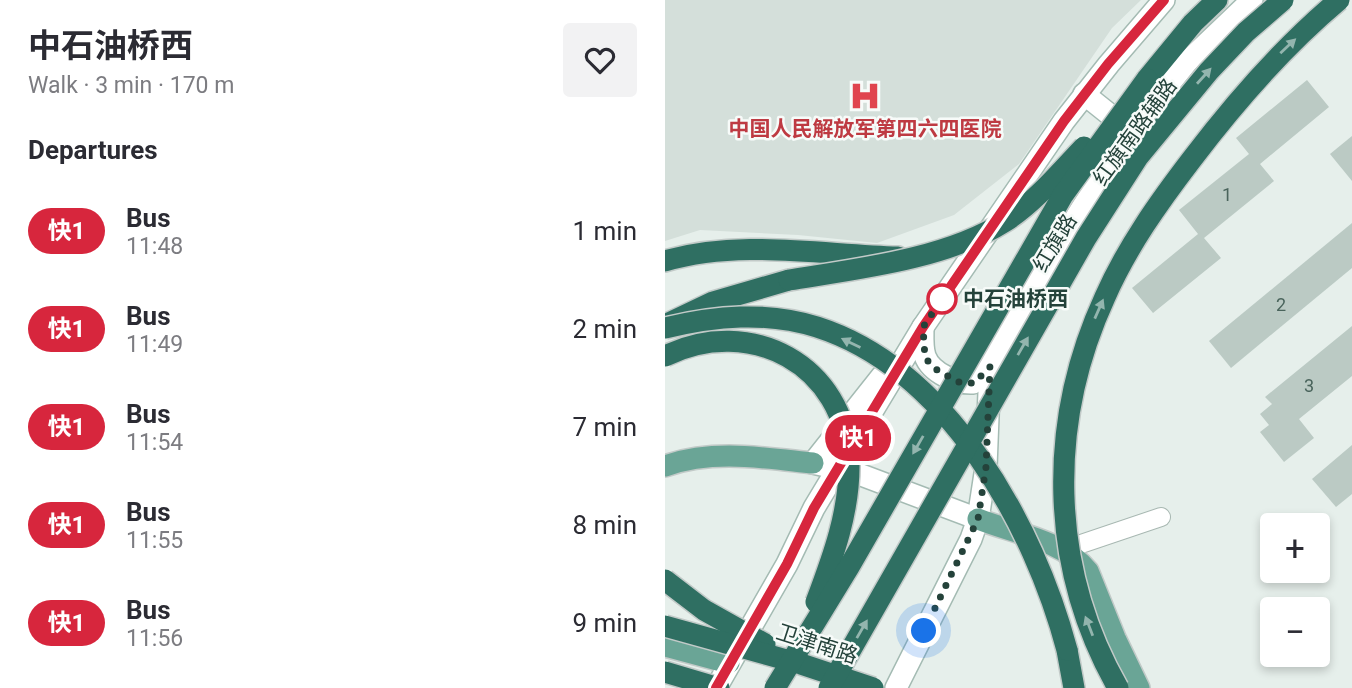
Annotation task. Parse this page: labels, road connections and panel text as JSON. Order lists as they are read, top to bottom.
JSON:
{
  "streets": {
    "highway": ["红旗路", "卫津南路"],
    "main road": ["红旗南路辅路"]
  },
  "crossings": [
    ["红旗路", "卫津南路"]
  ],
  "places": {
    "hospital": ["中国人民解放军第四六四医院"],
    "other": ["中石油桥西"]
  },
  "lines": ["bus line 快1"],
  "house_numbers": ["1", "2", "3"],
  "page": {
    "heading": [
      ["中石油桥西", "Walk · 3 min · 170 m"],
      "Departures"
    ],
    "on_map": "快1",
    "list": [
      {
        "mark": "快1",
        "name": "Bus",
        "note": "11:48",
        "value": "1 min"
      },
      {
        "mark": "快1",
        "name": "Bus",
        "note": "11:49",
        "value": "2 min"
      },
      {
        "mark": "快1",
        "name": "Bus",
        "note": "11:54",
        "value": "7 min"
      },
      {
        "mark": "快1",
        "name": "Bus",
        "note": "11:55",
        "value": "8 min"
      },
      {
        "mark": "快1",
        "name": "Bus",
        "note": "11:56",
        "value": "9 min"
      }
    ],
    "map_buttons": ["+", "−"]
  }
}
